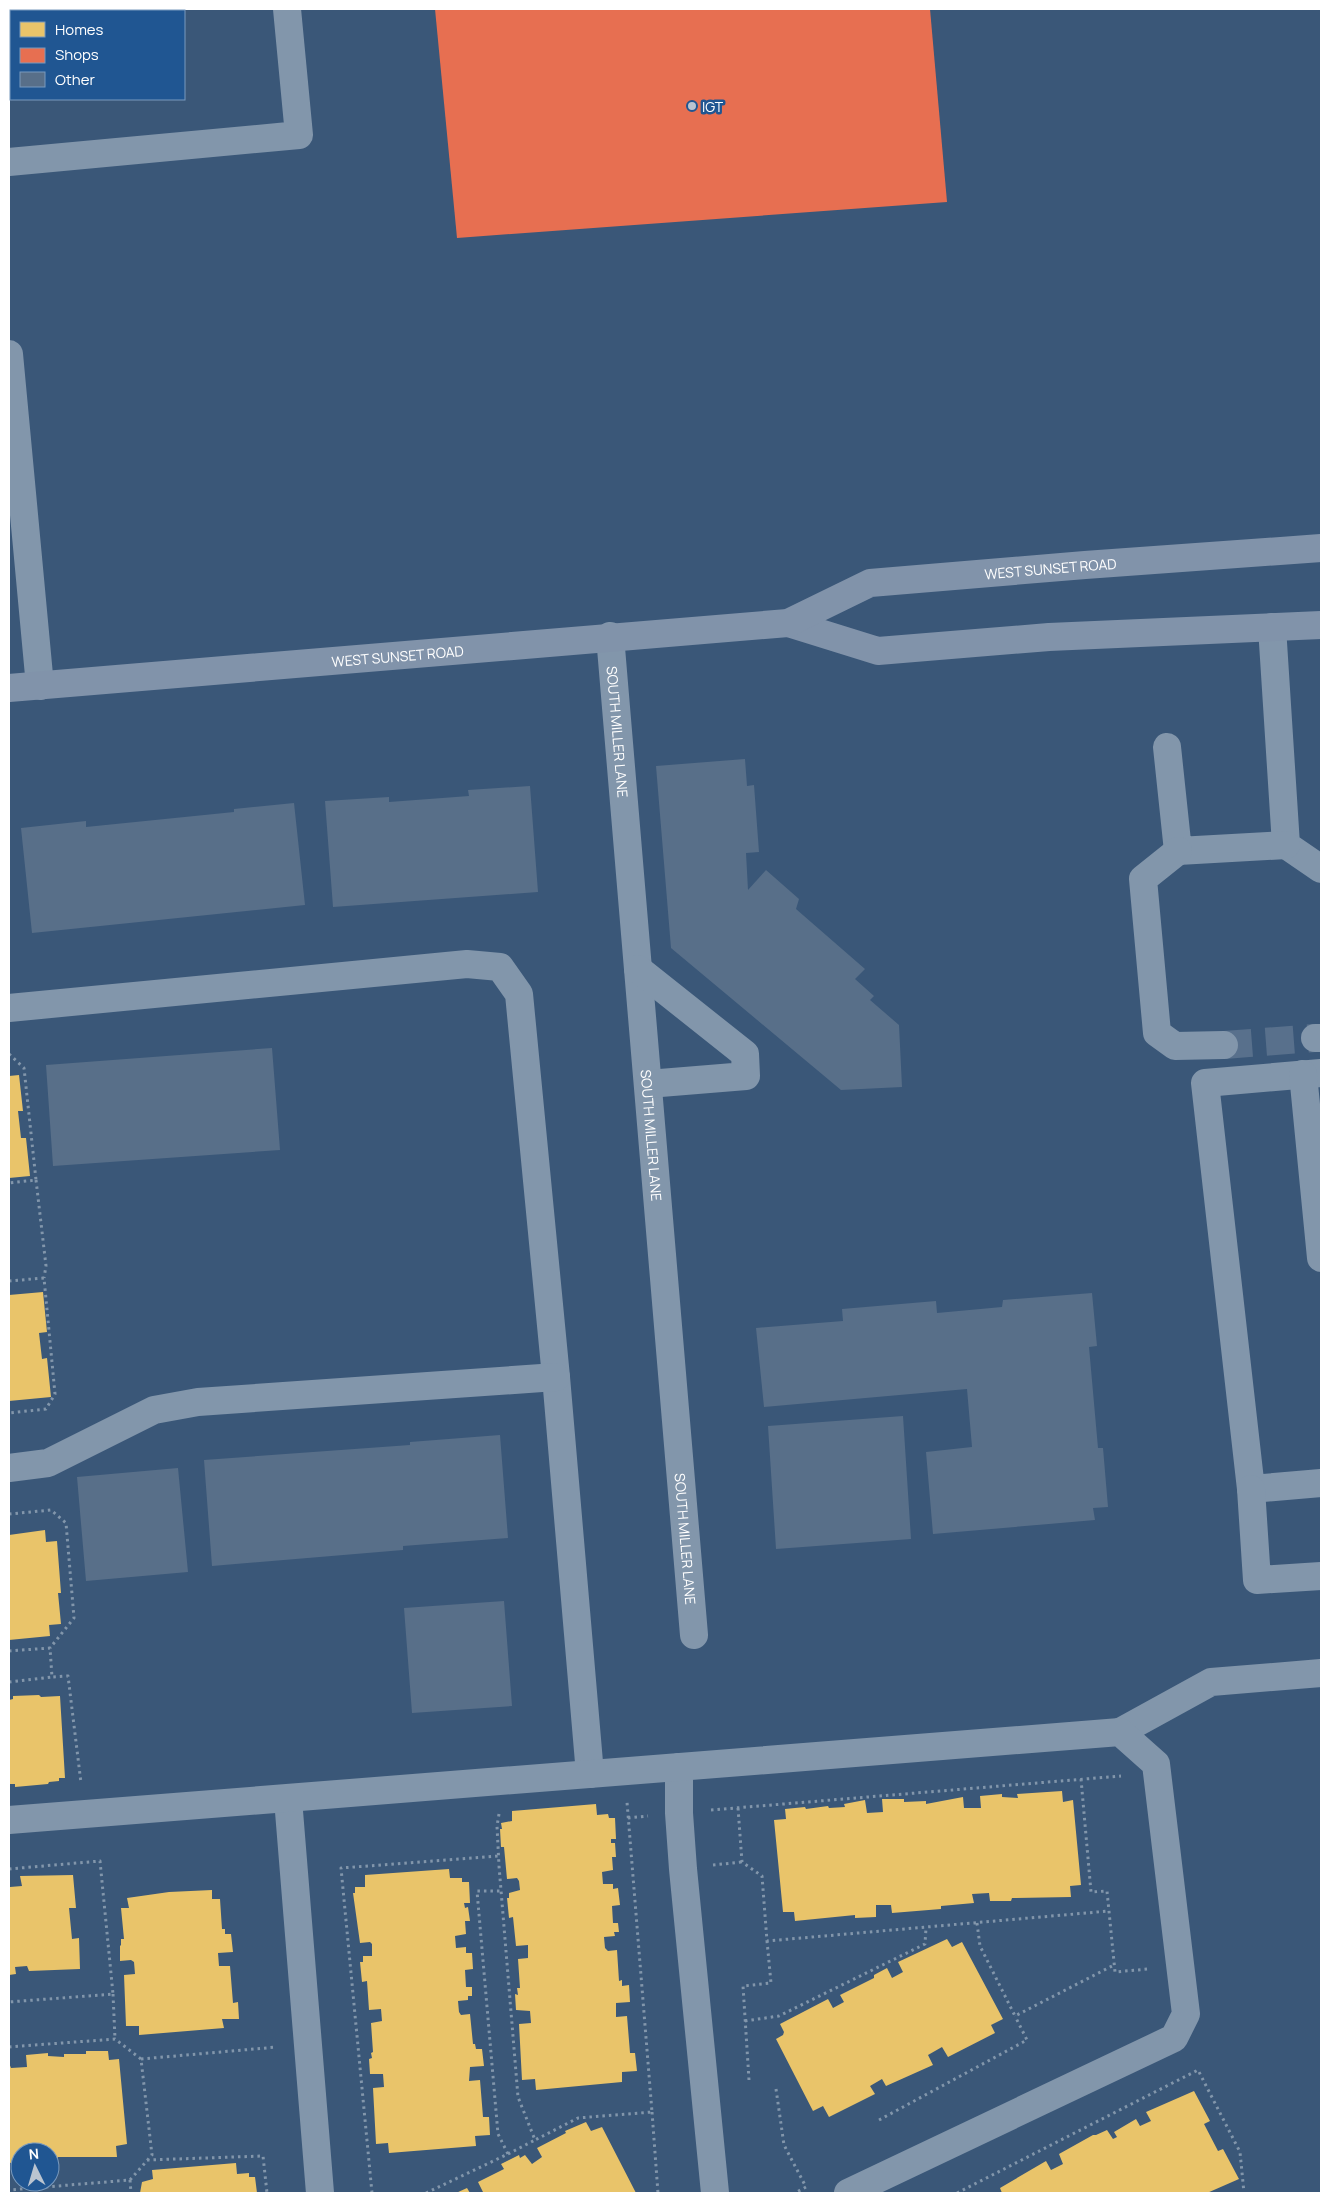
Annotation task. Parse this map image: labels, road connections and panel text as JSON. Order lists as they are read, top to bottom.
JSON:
{
  "streets": {
    "main road": ["WEST SUNSET ROAD"],
    "street": ["SOUTH MILLER LANE"]
  },
  "crossings": [
    ["WEST SUNSET ROAD", "SOUTH MILLER LANE"]
  ],
  "places": ["IGT"],
  "legend": ["Homes", "Shops", "Other"],
  "north": "top"
}
